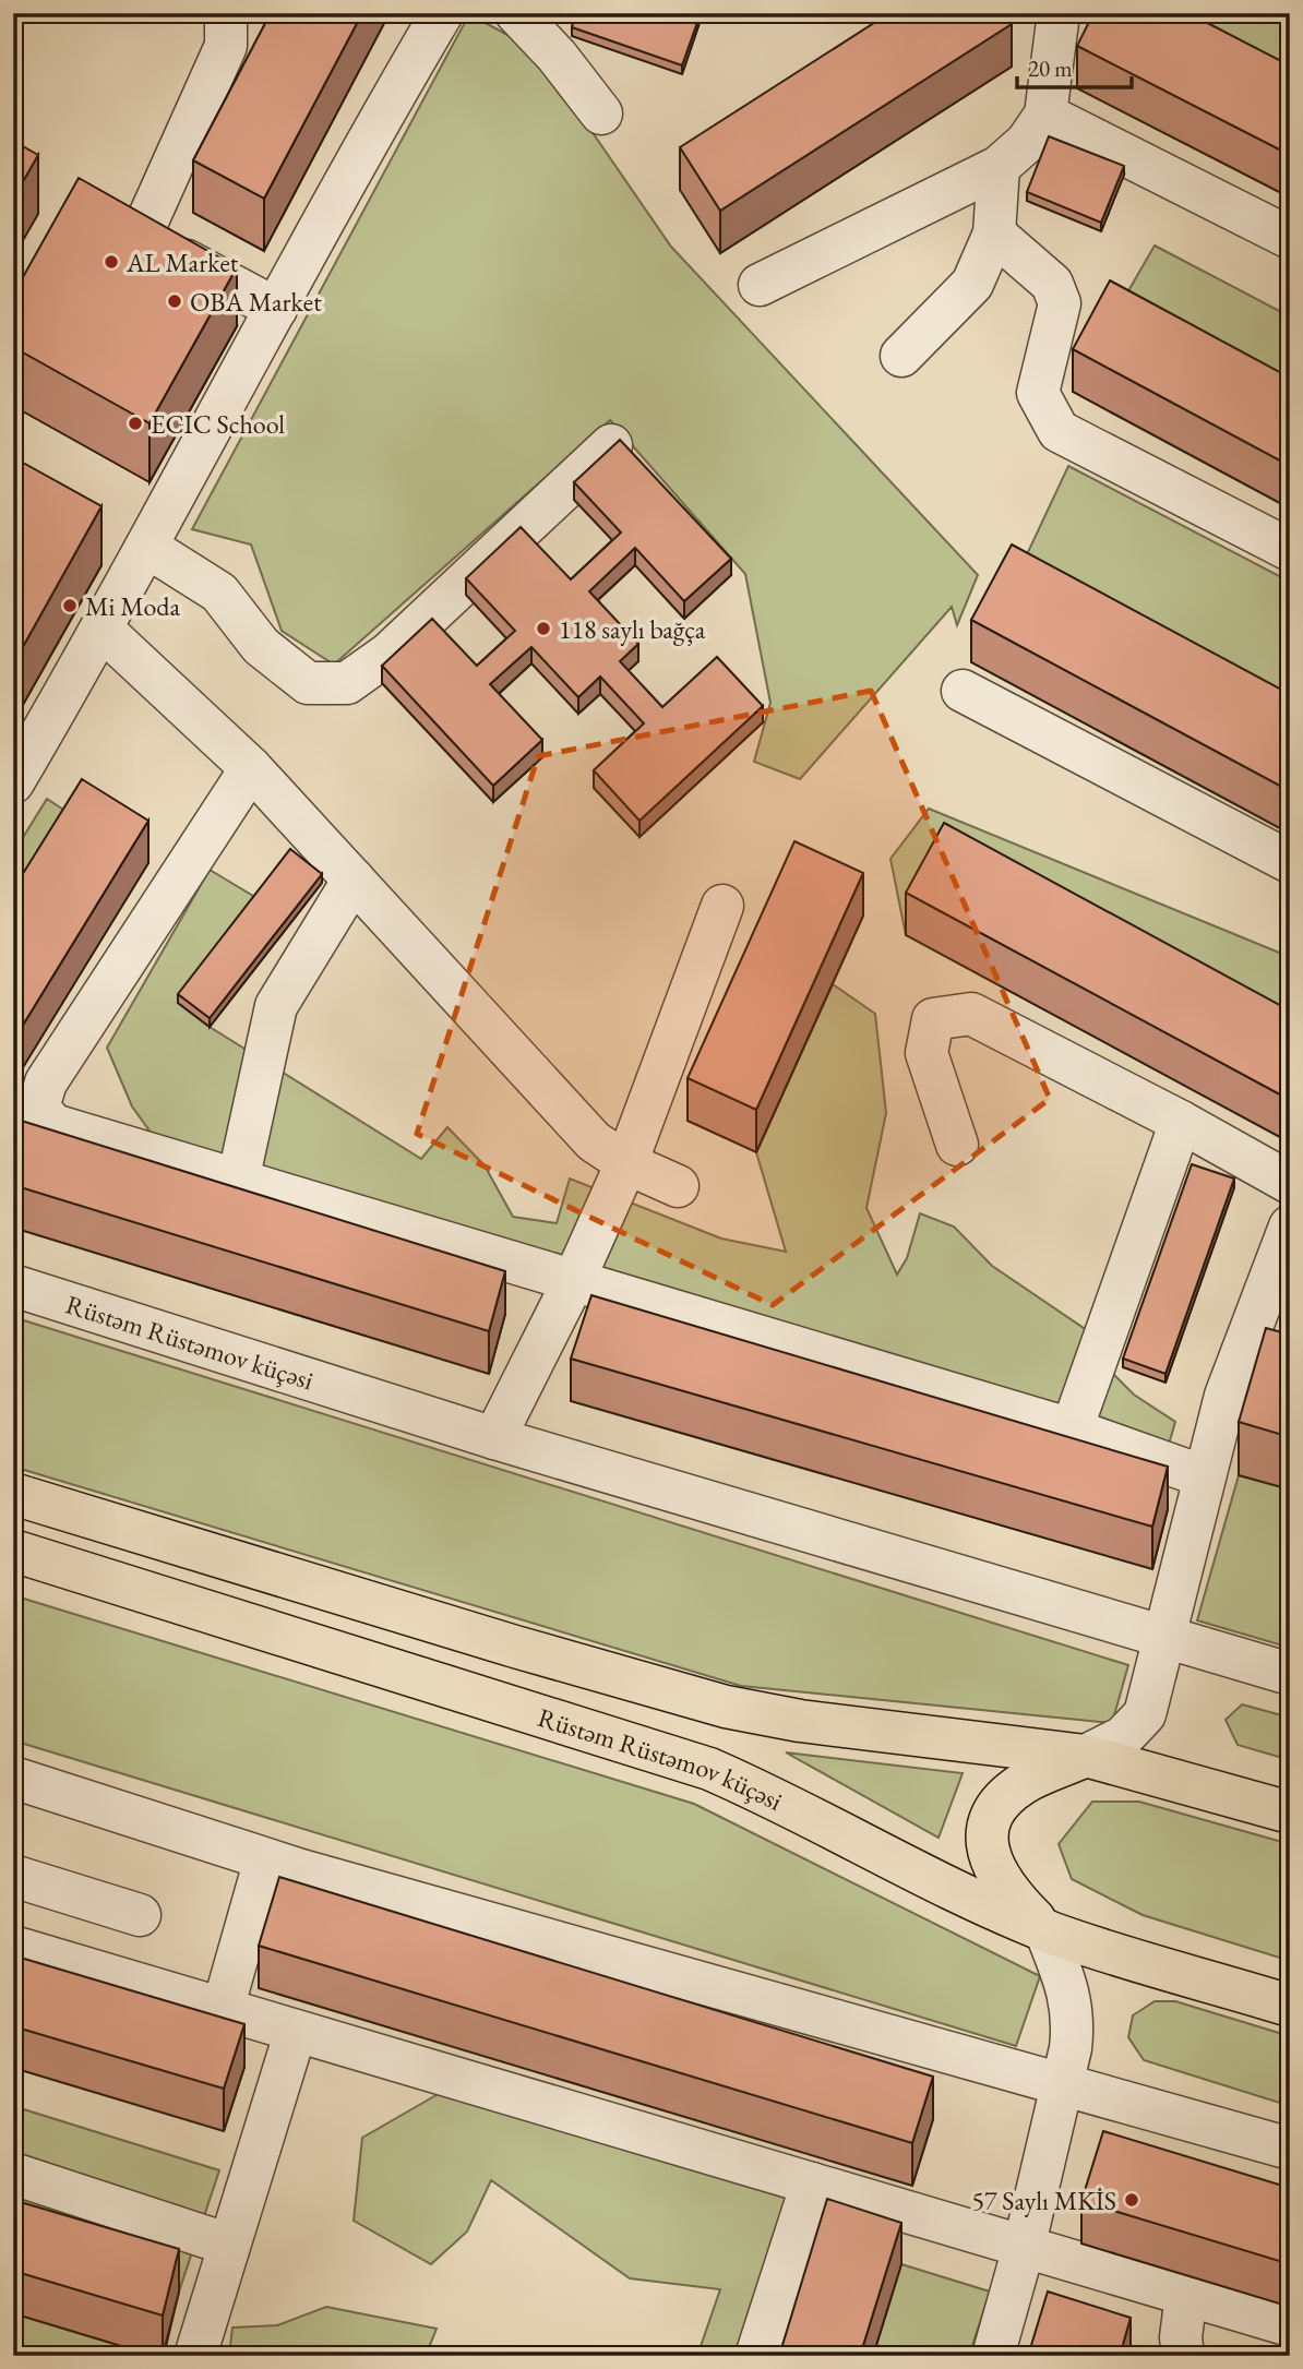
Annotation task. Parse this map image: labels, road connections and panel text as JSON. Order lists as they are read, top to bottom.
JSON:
{
  "streets": {
    "main road": ["Rüstəm Rüstəmov küçəsi"]
  },
  "places": [
    "AL Market",
    "OBA Market",
    "ECIC School",
    "Mi Moda",
    "118 saylı bağça",
    "57 Saylı MKİS"
  ],
  "scale_bar": "20 m"
}
